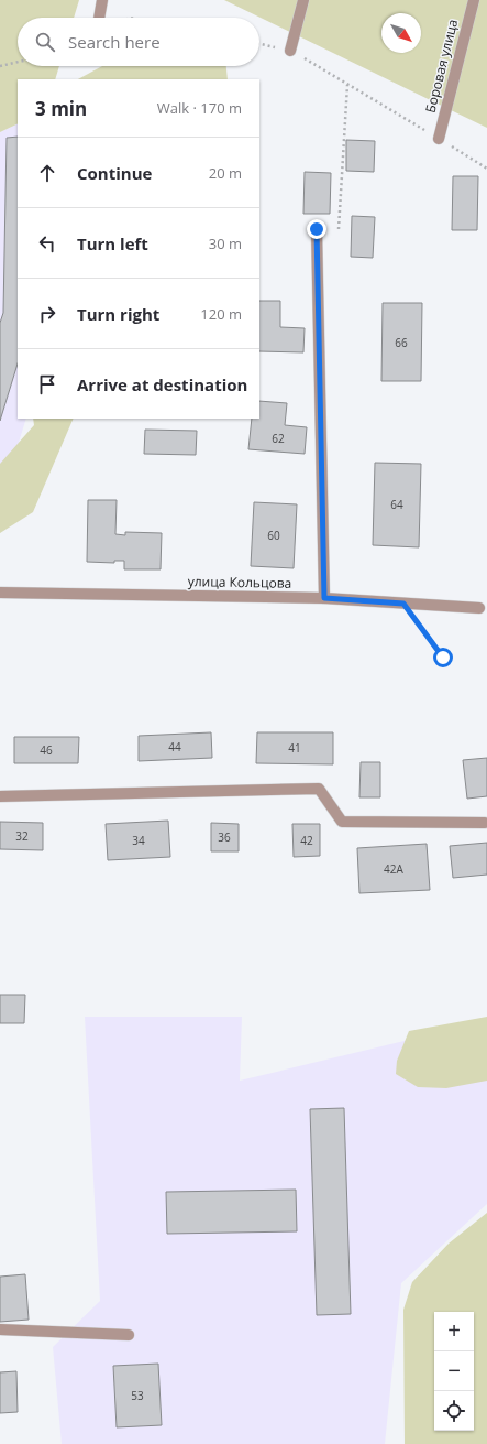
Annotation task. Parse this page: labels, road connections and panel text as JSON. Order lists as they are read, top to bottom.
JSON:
{
  "streets": {
    "street": ["Боровая улица", "улица Кольцова"]
  },
  "house_numbers": [
    "66",
    "62",
    "64",
    "60",
    "44",
    "41",
    "46",
    "32",
    "36",
    "34",
    "42",
    "42А",
    "53"
  ],
  "north": "bottom right",
  "page": {
    "search": "Search here",
    "heading": ["3 min", "Walk · 170 m"],
    "list": [
      ["Continue", "20 m"],
      ["Turn left", "30 m"],
      ["Turn right", "120 m"],
      "Arrive at destination"
    ],
    "map_buttons": ["+", "−"]
  }
}
